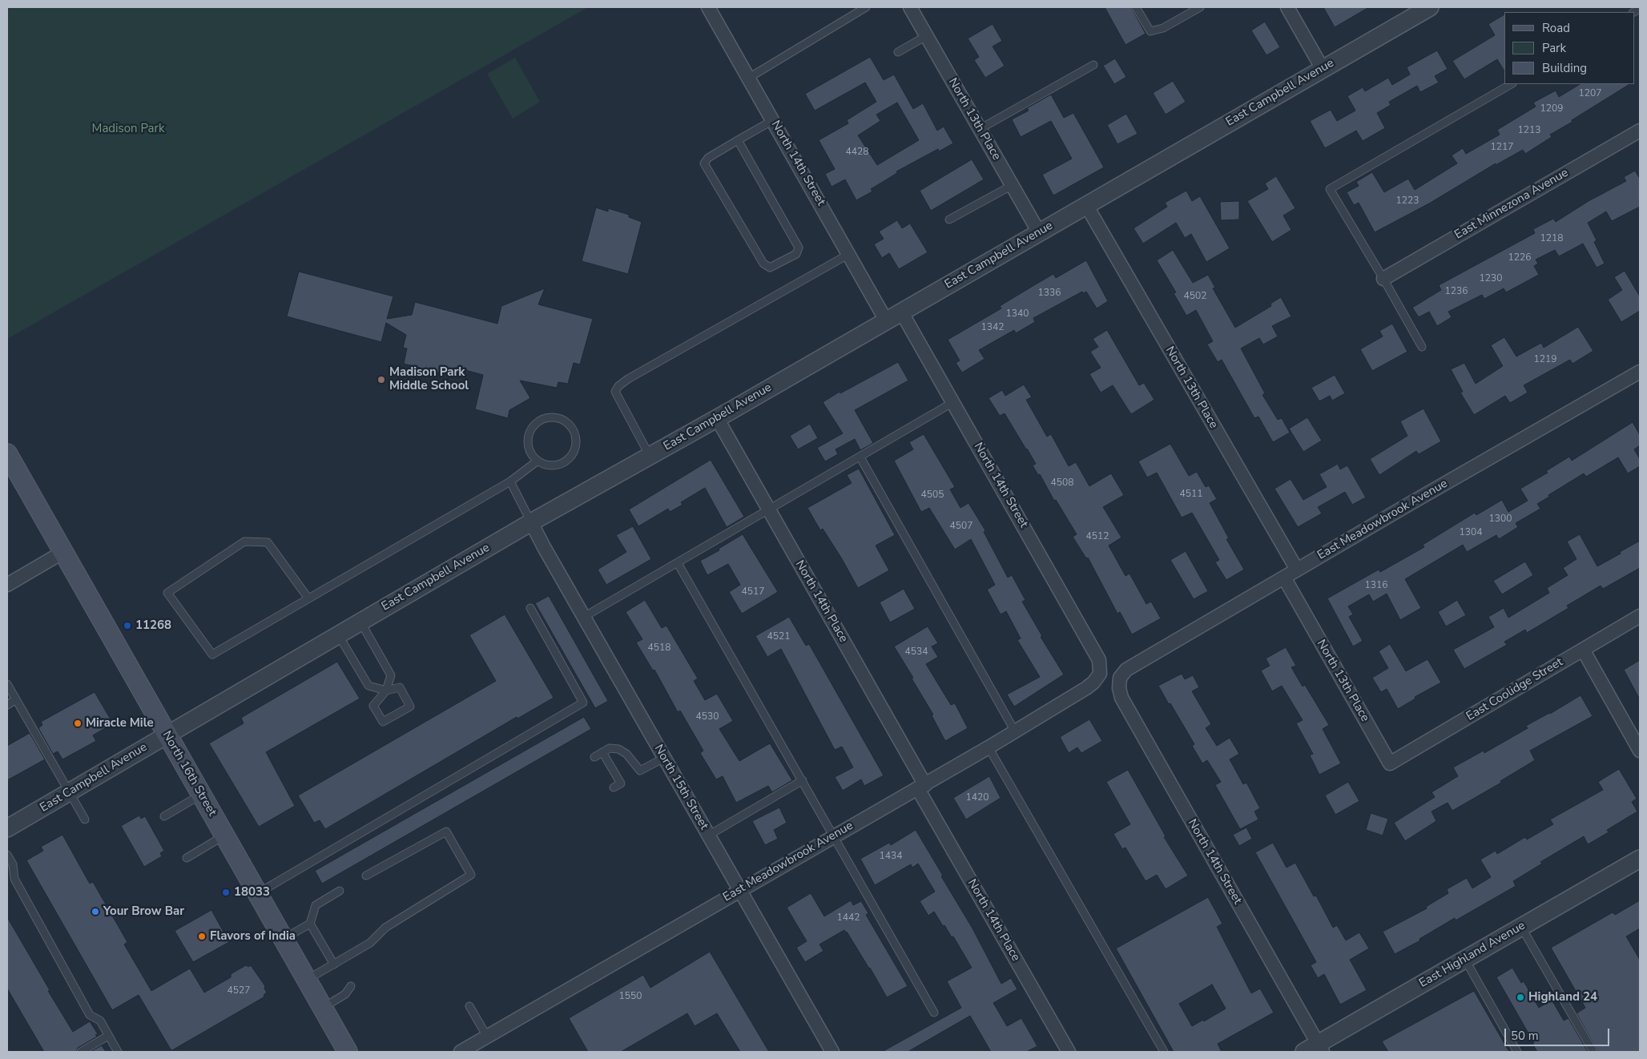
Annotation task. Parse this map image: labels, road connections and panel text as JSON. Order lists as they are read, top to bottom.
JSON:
{
  "streets": {
    "main road": ["North 16th Street"],
    "street": [
      "East Campbell Avenue",
      "North 13th Place",
      "North 14th Street",
      "East Minnezona Avenue",
      "East Meadowbrook Avenue",
      "North 14th Place",
      "East Coolidge Street",
      "North 15th Street",
      "East Highland Avenue"
    ]
  },
  "crossings": [
    ["East Campbell Avenue", "North 13th Place"],
    ["East Campbell Avenue", "North 14th Street"],
    ["East Campbell Avenue", "North 14th Place"],
    ["East Campbell Avenue", "North 16th Street"],
    ["East Campbell Avenue", "North 15th Street"],
    ["North 13th Place", "East Meadowbrook Avenue"],
    ["North 13th Place", "East Coolidge Street"],
    ["North 14th Street", "East Meadowbrook Avenue"],
    ["North 14th Street", "East Highland Avenue"],
    ["East Meadowbrook Avenue", "North 14th Place"],
    ["East Meadowbrook Avenue", "North 15th Street"]
  ],
  "parks": ["Madison Park"],
  "places": [
    "Madison Park Middle School",
    "11268",
    "Miracle Mile",
    "18033",
    "Your Brow Bar",
    "Flavors of India",
    "Highland 24"
  ],
  "house_numbers": [
    "1207",
    "1209",
    "1213",
    "1217",
    "4428",
    "1223",
    "1218",
    "1226",
    "1230",
    "1236",
    "1336",
    "4502",
    "1340",
    "1342",
    "1219",
    "4508",
    "4511",
    "4505",
    "1300",
    "4507",
    "1304",
    "4512",
    "1316",
    "4517",
    "4521",
    "4518",
    "4534",
    "4530",
    "1420",
    "1434",
    "1442",
    "4527",
    "1550"
  ],
  "legend": ["Road", "Park", "Building"],
  "scale_bar": "50 m"
}
